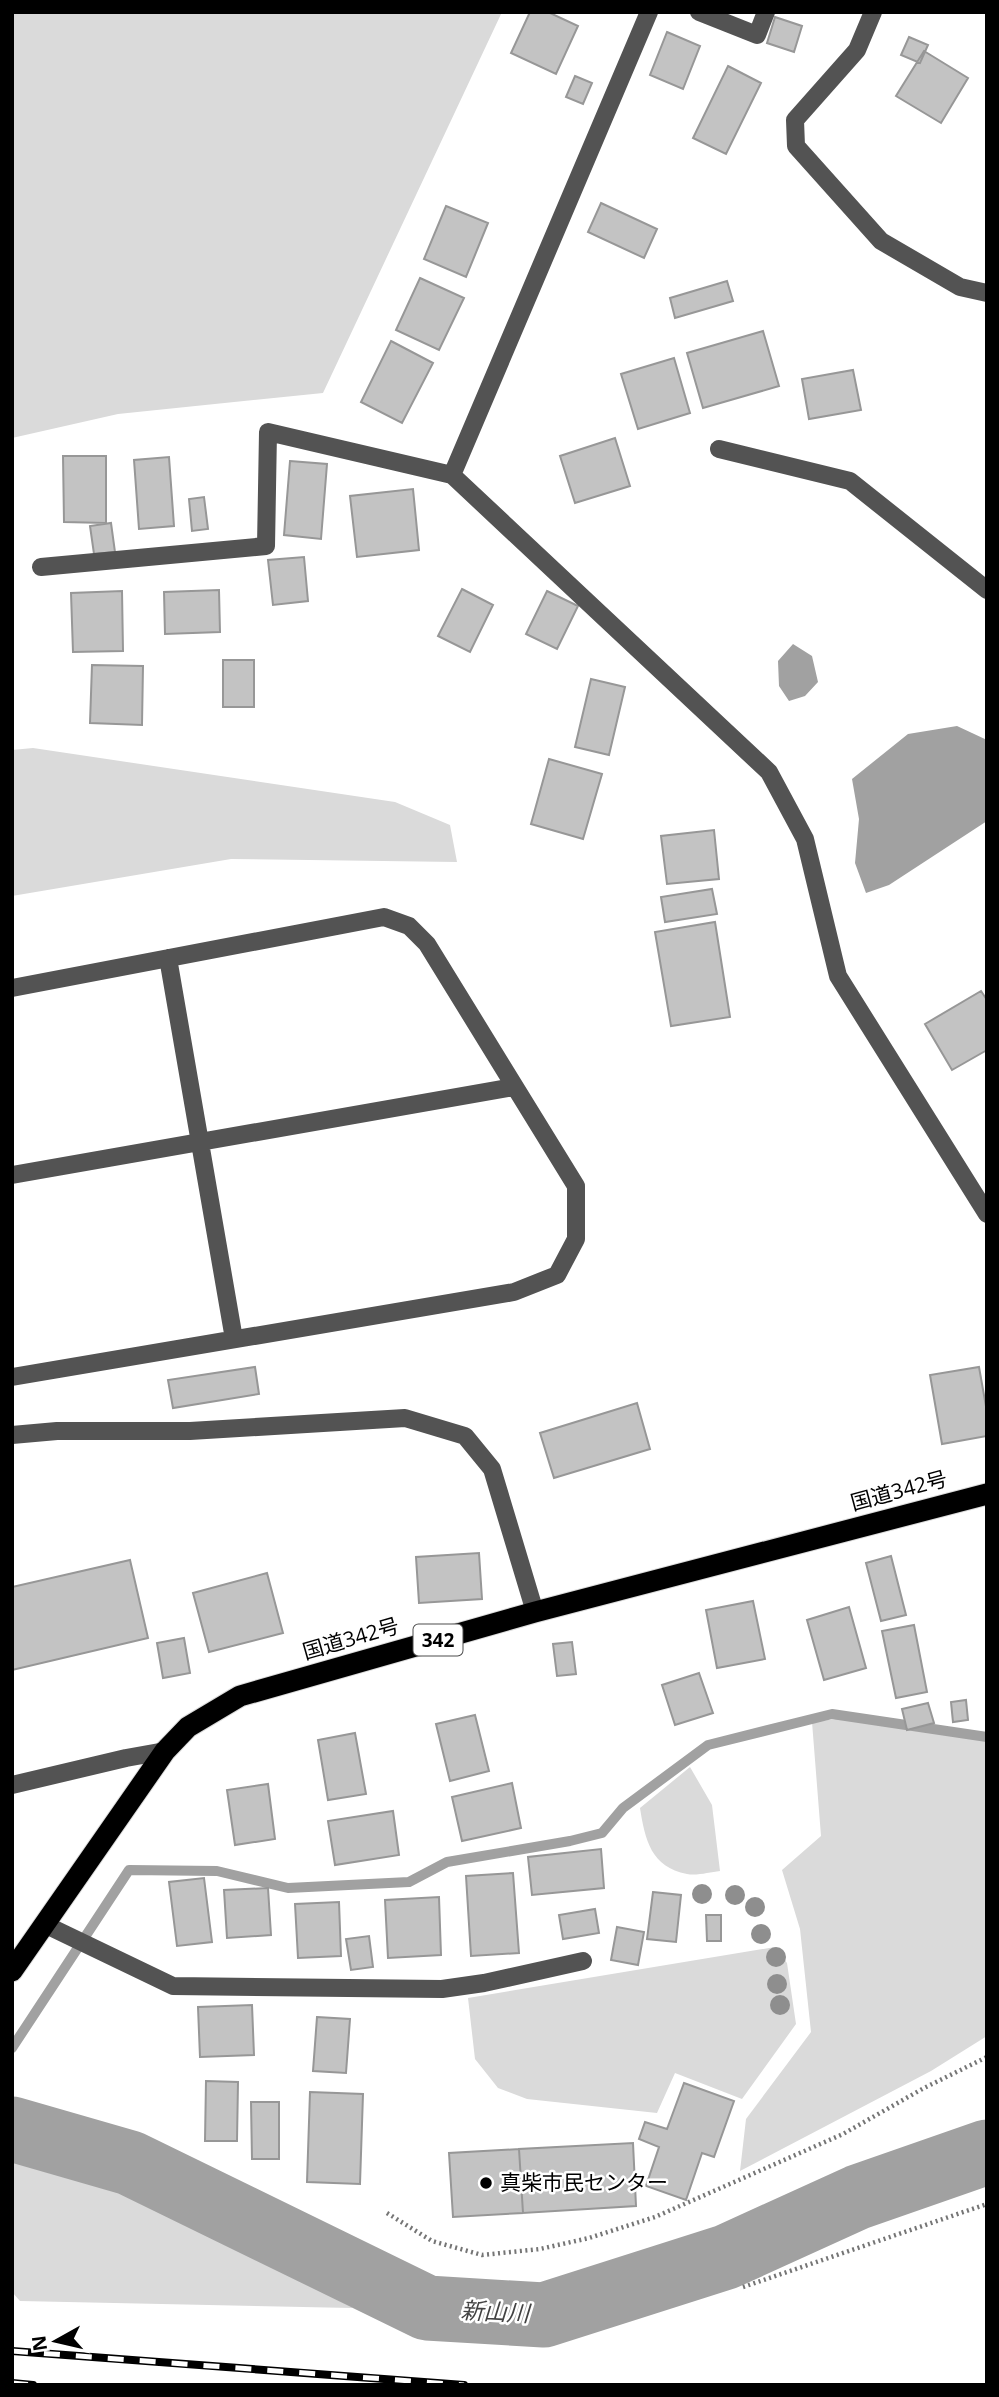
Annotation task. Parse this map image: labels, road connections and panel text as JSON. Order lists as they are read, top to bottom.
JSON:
{
  "streets": {
    "highway": ["国道342号", "342"]
  },
  "water": ["新山川"],
  "places": ["真柴市民センター"],
  "north": "left"
}
